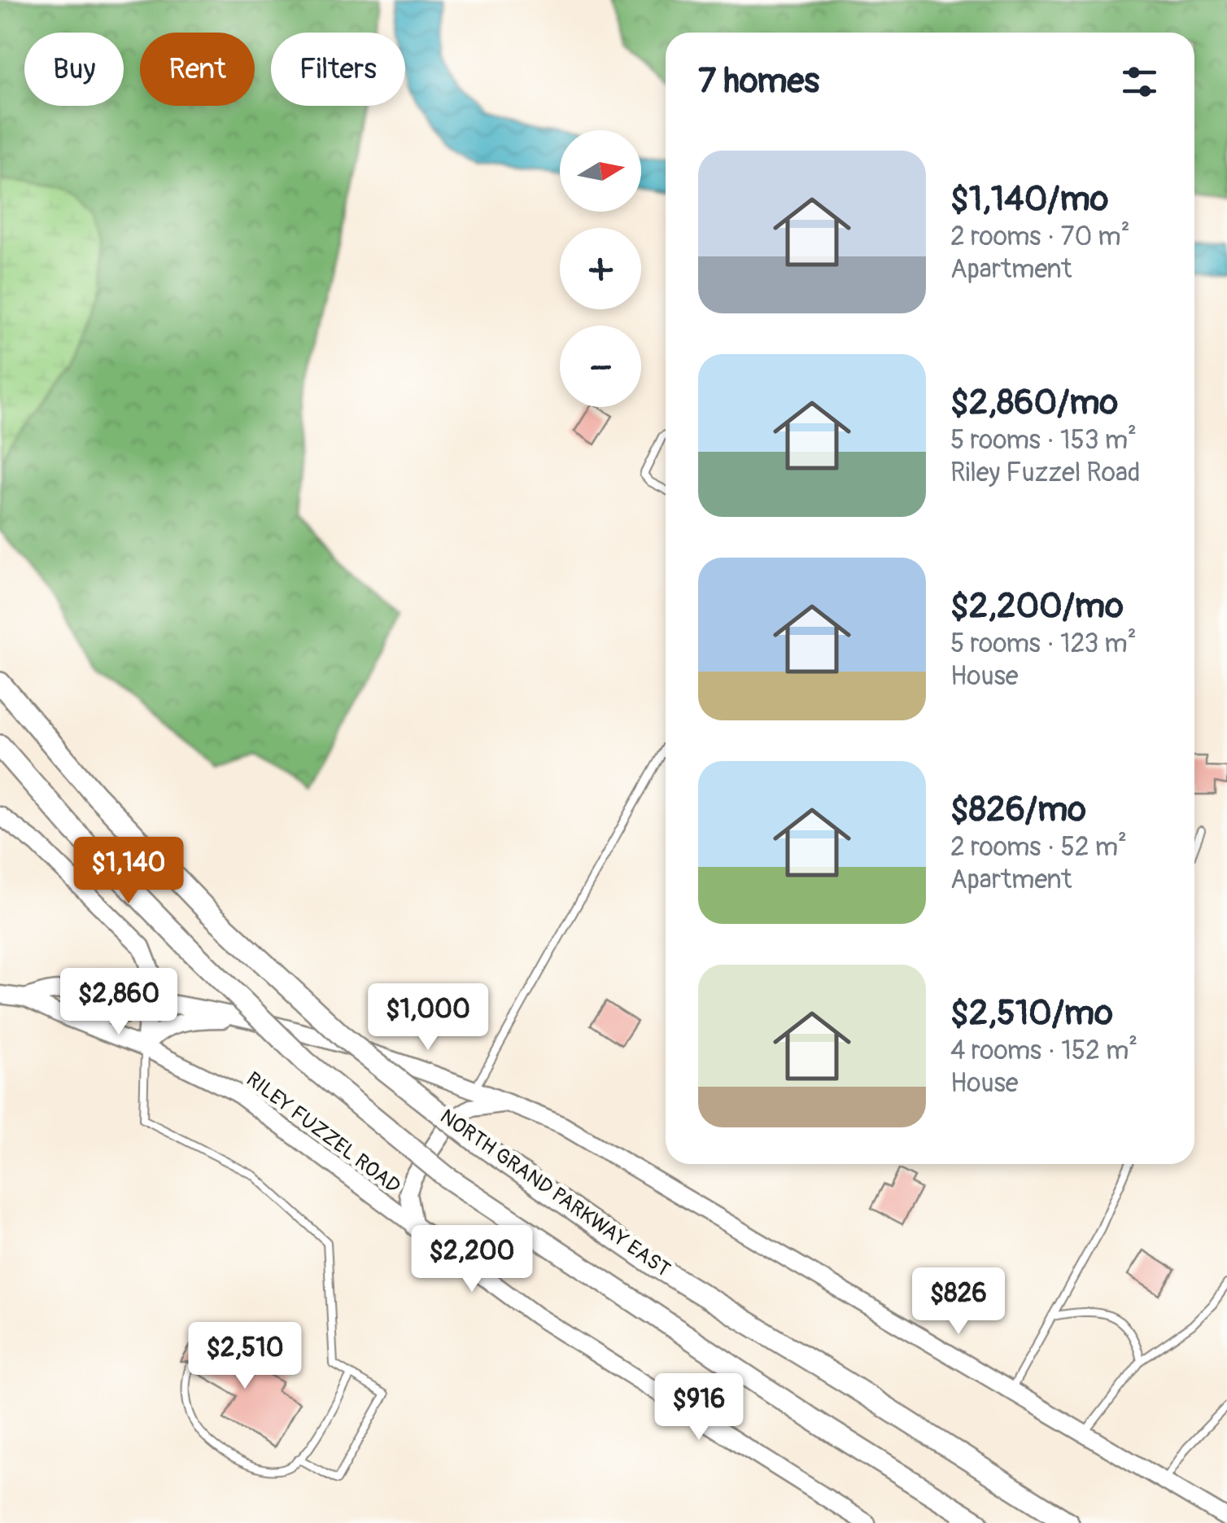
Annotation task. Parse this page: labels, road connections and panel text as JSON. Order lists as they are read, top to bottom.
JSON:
{
  "streets": {
    "highway": ["NORTH GRAND PARKWAY EAST"],
    "main road": ["RILEY FUZZEL ROAD"]
  },
  "north": "right",
  "page": {
    "chip": ["Buy", "Rent", "Filters"],
    "heading": "7 homes",
    "map_buttons": ["+", "−"],
    "list": [
      {
        "name": "$1,140/mo",
        "note": "2 rooms · 70 m² · Apartment"
      },
      {
        "name": "$2,860/mo",
        "note": "5 rooms · 153 m² · Riley Fuzzel Road"
      },
      {
        "name": "$2,200/mo",
        "note": "5 rooms · 123 m² · House"
      },
      {
        "name": "$826/mo",
        "note": "2 rooms · 52 m² · Apartment"
      },
      {
        "name": "$2,510/mo",
        "note": "4 rooms · 152 m² · House"
      }
    ],
    "price": [
      "$1,140",
      "$2,860",
      "$1,000",
      "$2,200",
      "$826",
      "$2,510",
      "$916"
    ]
  }
}
